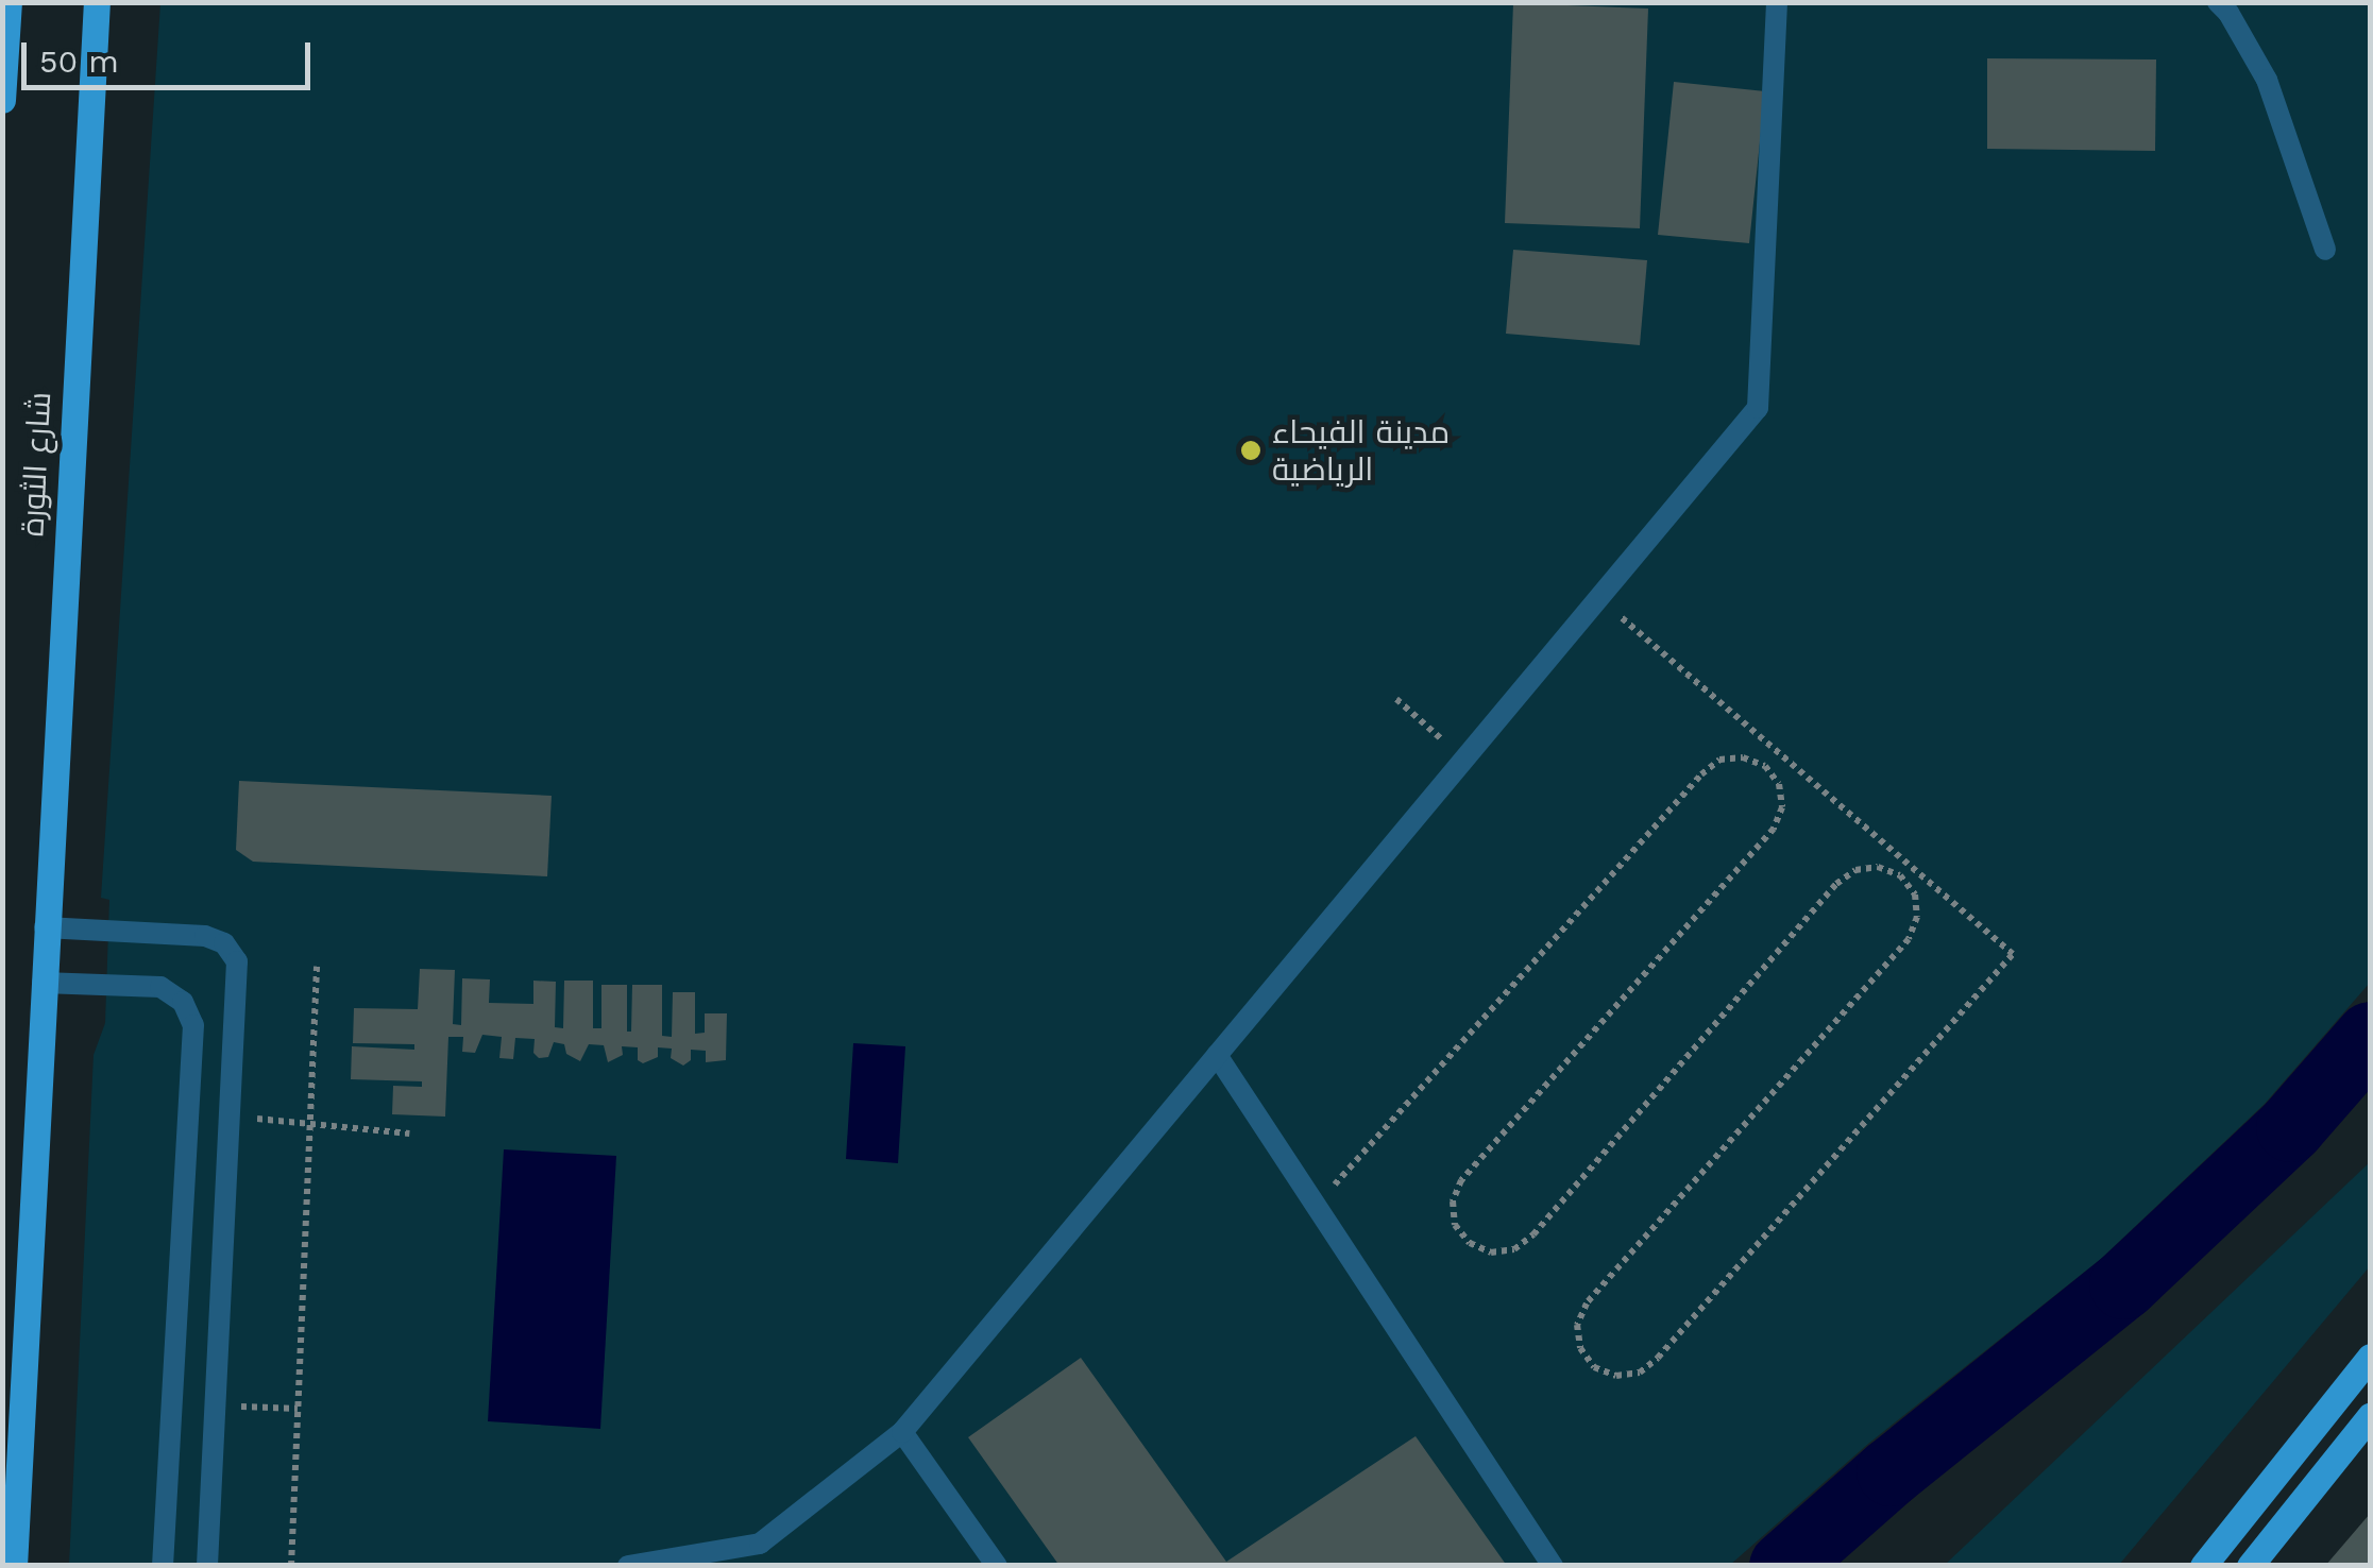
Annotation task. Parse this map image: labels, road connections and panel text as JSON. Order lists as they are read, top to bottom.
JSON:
{
  "streets": {
    "main road": ["شارع الثورة"]
  },
  "places": ["مدينة الفيحاء الرياضية"],
  "scale_bar": "50 m"
}
